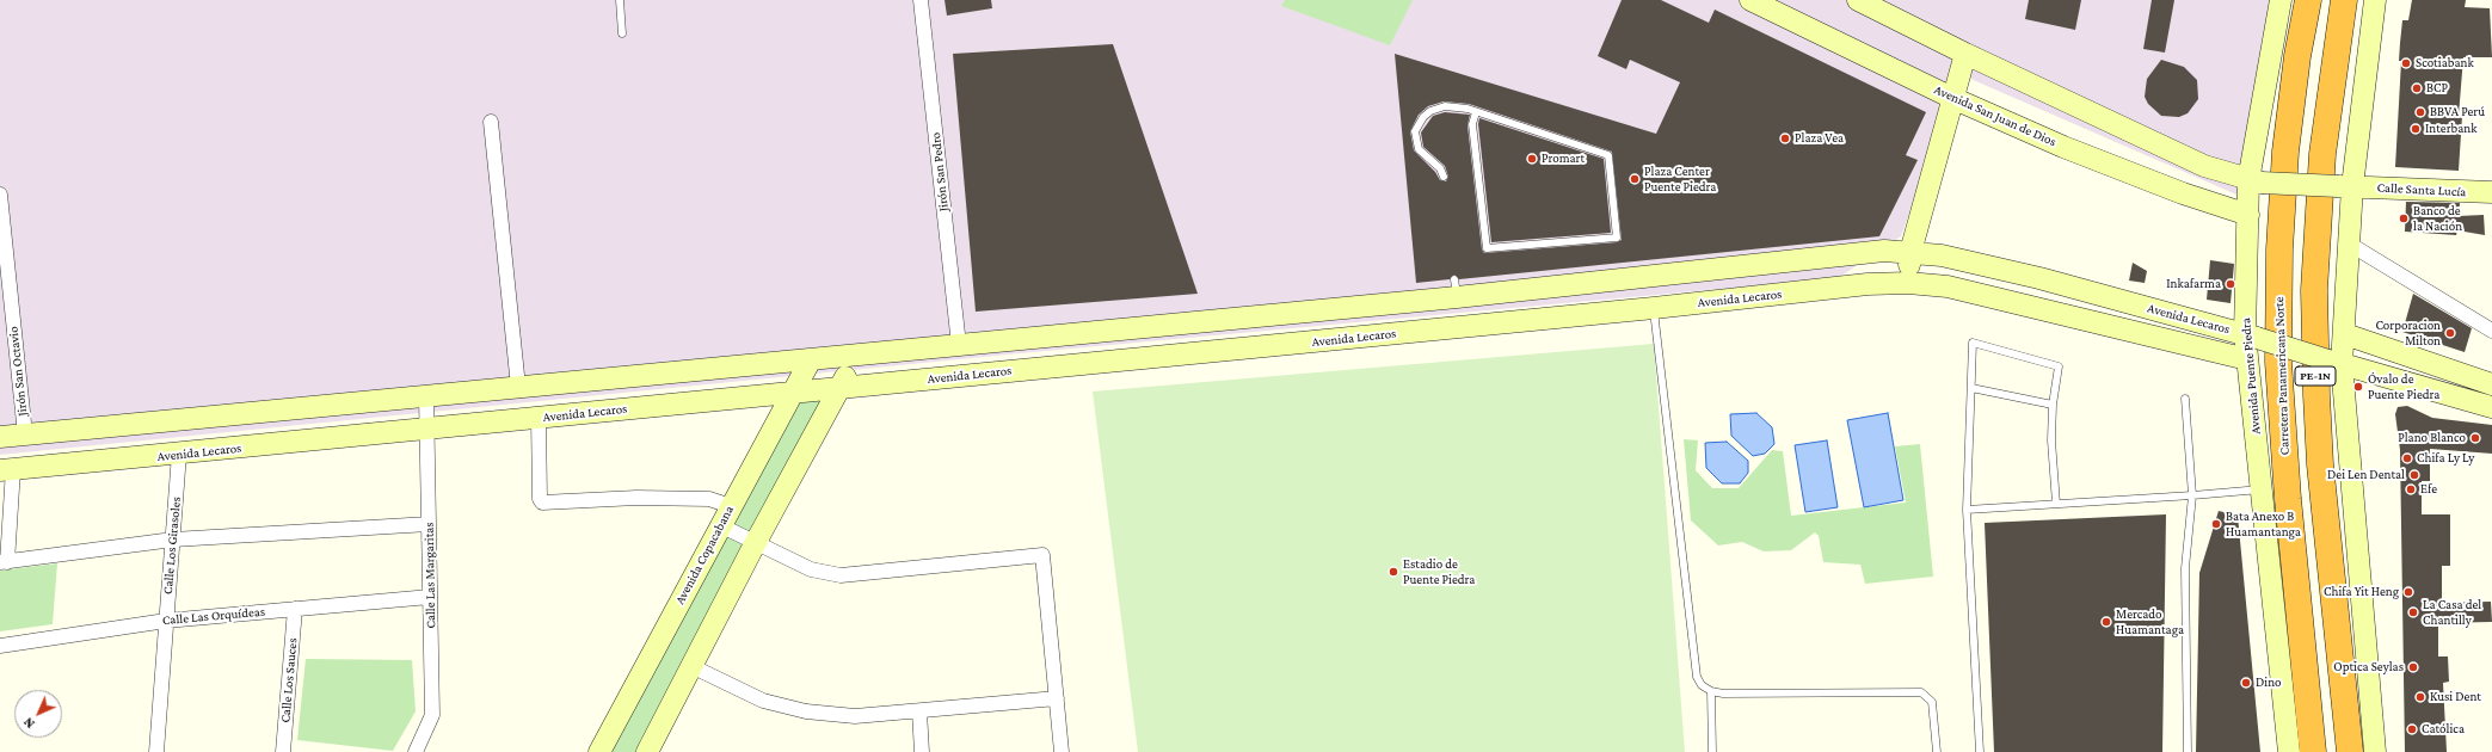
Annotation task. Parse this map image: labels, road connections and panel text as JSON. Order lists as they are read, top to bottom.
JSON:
{
  "streets": {
    "highway": ["Carretera Panamericana Norte", "PE-1N"],
    "main road": [
      "Avenida San Juan de Dios",
      "Calle Santa Lucía",
      "Avenida Lecaros",
      "Avenida Puente Piedra",
      "Avenida Copacabana"
    ],
    "street": [
      "Jirón San Pedro",
      "Jirón San Octavio",
      "Calle Los Girasoles",
      "Calle Las Margaritas",
      "Calle Las Orquídeas",
      "Calle Los Sauces"
    ]
  },
  "crossings": [
    ["Avenida San Juan de Dios", "Avenida Puente Piedra"],
    ["Jirón San Pedro", "Avenida Lecaros"],
    ["Avenida Lecaros", "Jirón San Octavio"],
    ["Avenida Lecaros", "Avenida Puente Piedra"],
    ["Avenida Lecaros", "Calle Los Girasoles"],
    ["Avenida Lecaros", "Avenida Copacabana"],
    ["Avenida Lecaros", "Calle Las Margaritas"],
    ["Calle Los Girasoles", "Calle Las Orquídeas"],
    ["Calle Las Margaritas", "Calle Las Orquídeas"],
    ["Calle Las Orquídeas", "Calle Los Sauces"]
  ],
  "places": [
    "Scotiabank",
    "BCP",
    "BBVA Perú",
    "Interbank",
    "Plaza Vea",
    "Promart",
    "Plaza Center Puente Piedra",
    "Banco de la Nación",
    "Inkafarma",
    "Corporacion Milton",
    "Óvalo de Puente Piedra",
    "Plano Blanco",
    "Chifa Ly Ly",
    "Dei Len Dental",
    "Efe",
    "Bata Anexo B Huamantanga",
    "Estadio de Puente Piedra",
    "Chifa Yit Heng",
    "La Casa del Chantilly",
    "Mercado Huamantaga",
    "Optica Seylas",
    "Dino",
    "Kusi Dent",
    "Católica"
  ],
  "north": "bottom left"
}
